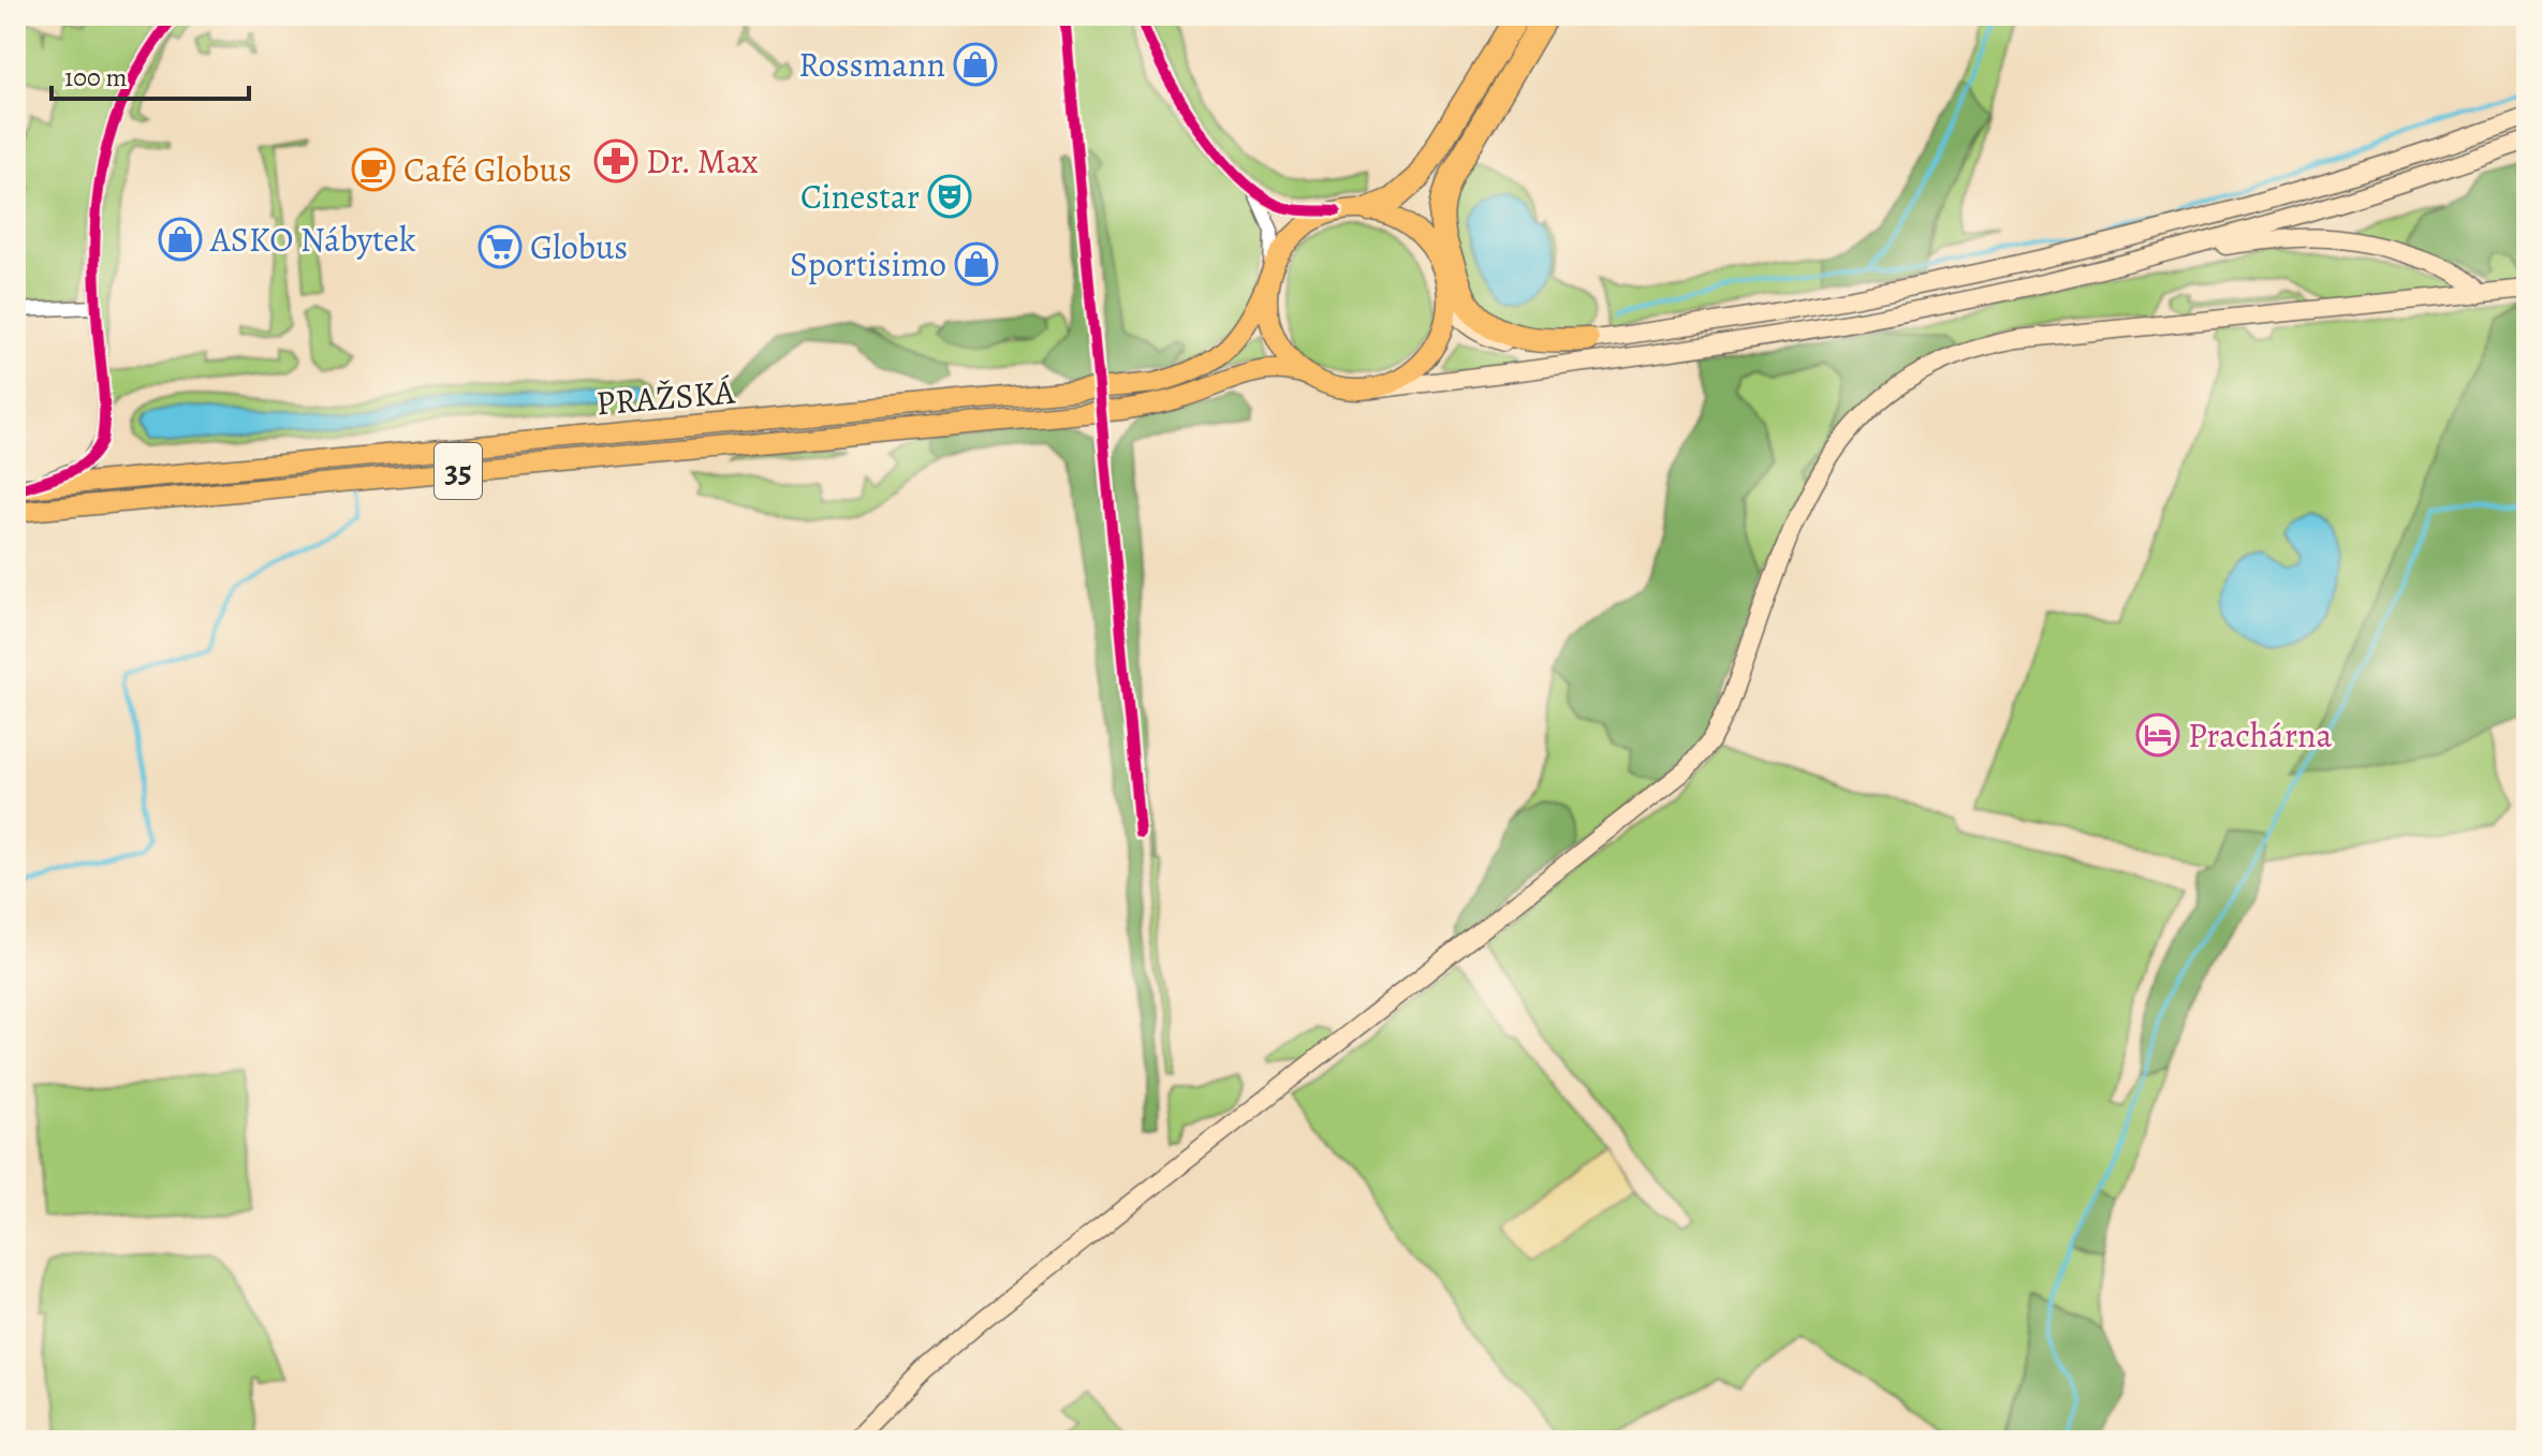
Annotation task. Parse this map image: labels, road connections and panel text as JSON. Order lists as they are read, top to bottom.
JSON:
{
  "streets": {
    "main road": ["PRAŽSKÁ", "35"]
  },
  "places": {
    "shop": ["Rossmann", "ASKO Nábytek", "Sportisimo"],
    "pharmacy": ["Dr. Max"],
    "cafe": ["Café Globus"],
    "theatre": ["Cinestar"],
    "supermarket": ["Globus"],
    "hotel": ["Prachárna"]
  },
  "scale_bar": "100 m"
}
